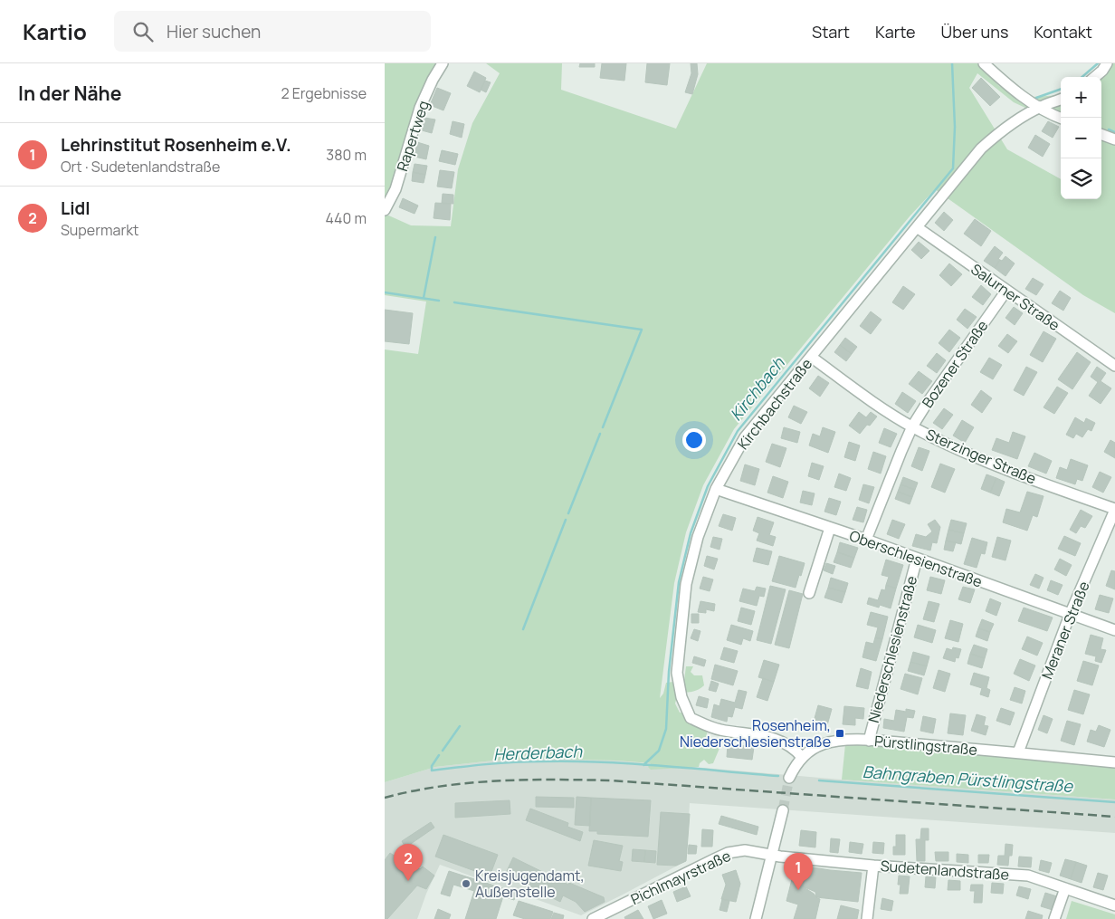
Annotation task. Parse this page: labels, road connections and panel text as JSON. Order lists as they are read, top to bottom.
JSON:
{
  "streets": {
    "street": [
      "Rapertweg",
      "Salurner Straße",
      "Bozener Straße",
      "Kirchbachstraße",
      "Sterzinger Straße",
      "Oberschlesienstraße",
      "Meraner Straße",
      "Niederschlesienstraße",
      "Pürstlingstraße",
      "Sudetenlandstraße",
      "Pichlmayrstraße"
    ]
  },
  "crossings": [
    ["Salurner Straße", "Bozener Straße"],
    ["Salurner Straße", "Kirchbachstraße"],
    ["Bozener Straße", "Sterzinger Straße"],
    ["Bozener Straße", "Oberschlesienstraße"],
    ["Kirchbachstraße", "Sterzinger Straße"],
    ["Kirchbachstraße", "Oberschlesienstraße"],
    ["Kirchbachstraße", "Pürstlingstraße"],
    ["Sterzinger Straße", "Meraner Straße"],
    ["Oberschlesienstraße", "Meraner Straße"],
    ["Oberschlesienstraße", "Niederschlesienstraße"],
    ["Meraner Straße", "Pürstlingstraße"],
    ["Niederschlesienstraße", "Pürstlingstraße"],
    ["Sudetenlandstraße", "Pichlmayrstraße"]
  ],
  "water": ["Kirchbach", "Herderbach", "Bahngraben Pürstlingstraße"],
  "places": {
    "transit": ["Rosenheim, Niederschlesienstraße"],
    "other": ["Kreisjugendamt, Außenstelle"]
  },
  "page": {
    "header": "Kartio",
    "search": "Hier suchen",
    "nav": [
      "Start",
      "Karte",
      "Über uns",
      "Kontakt"
    ],
    "heading": ["In der Nähe", "2 Ergebnisse"],
    "map_buttons": ["+", "−"],
    "list": [
      {
        "mark": "1",
        "name": "Lehrinstitut Rosenheim e.V.",
        "note": "Ort · Sudetenlandstraße",
        "value": "380 m"
      },
      {
        "mark": "2",
        "name": "Lidl",
        "note": "Supermarkt",
        "value": "440 m"
      }
    ],
    "pins": ["2", "1"]
  }
}
